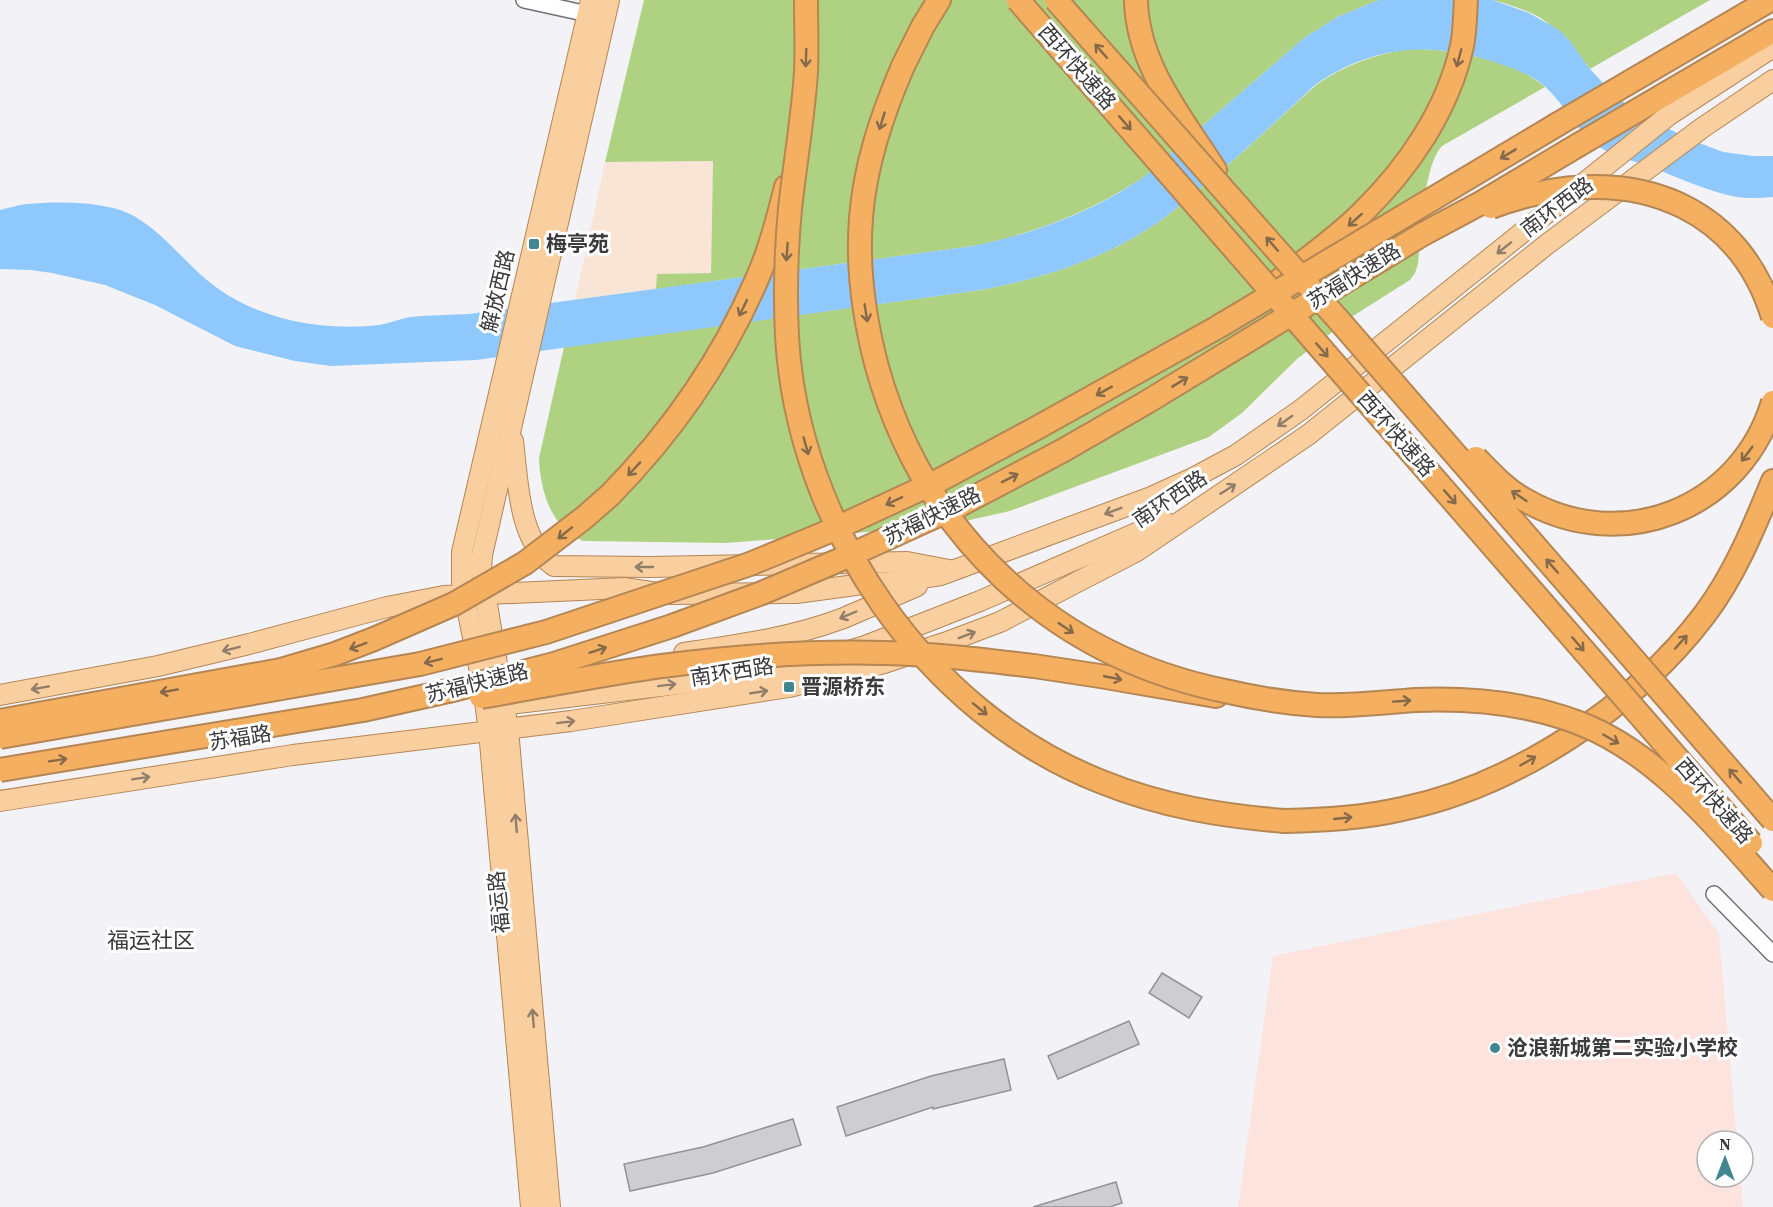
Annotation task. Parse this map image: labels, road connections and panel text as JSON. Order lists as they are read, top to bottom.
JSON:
{
  "streets": {
    "highway": ["西环快速路", "苏福快速路"],
    "main road": [
      "南环西路",
      "解放西路",
      "苏福路",
      "福运路"
    ]
  },
  "crossings": [
    ["南环西路", "解放西路"],
    ["南环西路", "苏福路"],
    ["南环西路", "福运路"],
    ["解放西路", "福运路"],
    ["苏福路", "福运路"]
  ],
  "districts": ["福运社区"],
  "places": {
    "transit": ["梅亭苑", "晋源桥东"],
    "other": ["沧浪新城第二实验小学校"]
  },
  "north": "top"
}
